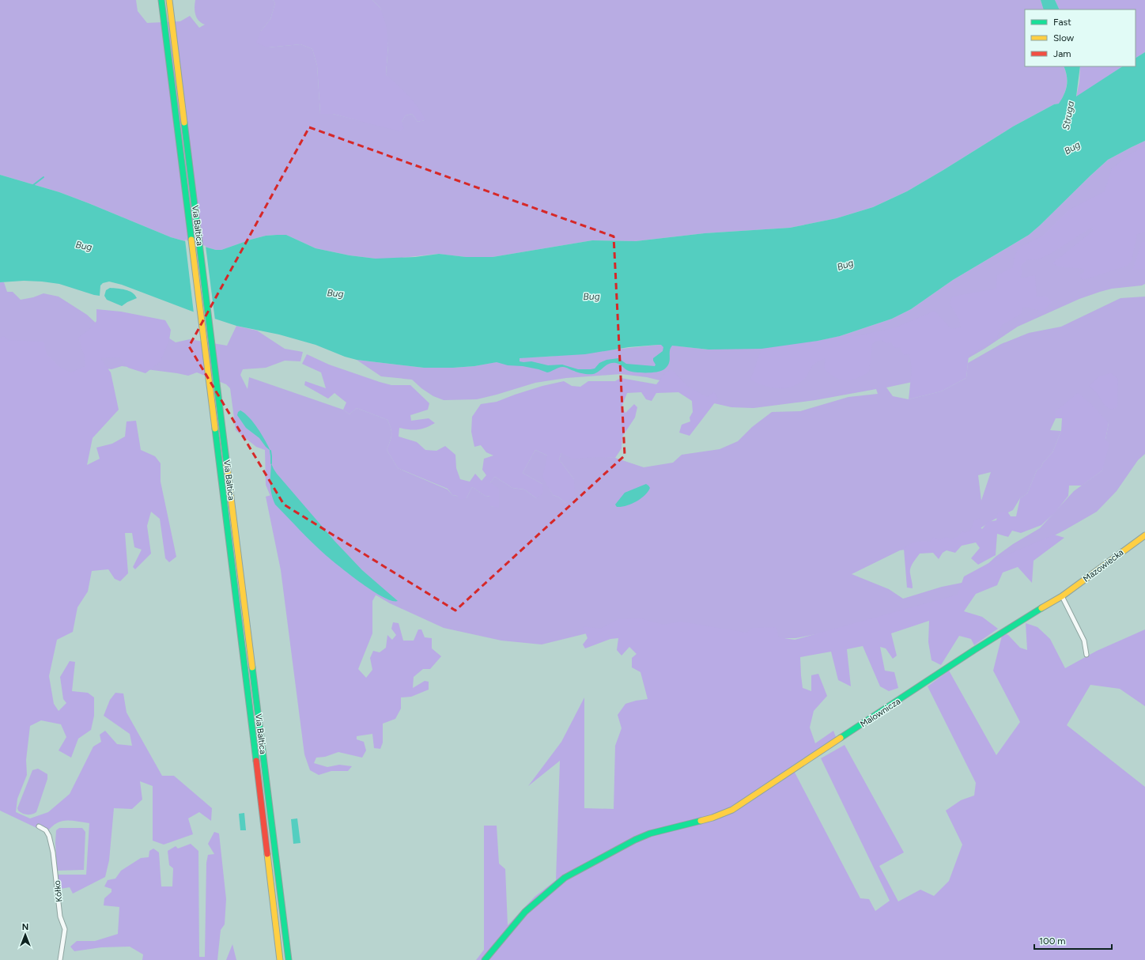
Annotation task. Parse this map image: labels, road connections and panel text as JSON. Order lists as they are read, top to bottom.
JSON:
{
  "streets": {
    "main road": ["Via Baltica", "Mazowiecka", "Malownicza"],
    "street": ["Kółko"]
  },
  "crossings": [
    ["Mazowiecka", "Malownicza"]
  ],
  "water": ["Struga", "Bug"],
  "legend": ["Fast", "Slow", "Jam"],
  "scale_bar": "100 m",
  "north": "top"
}
